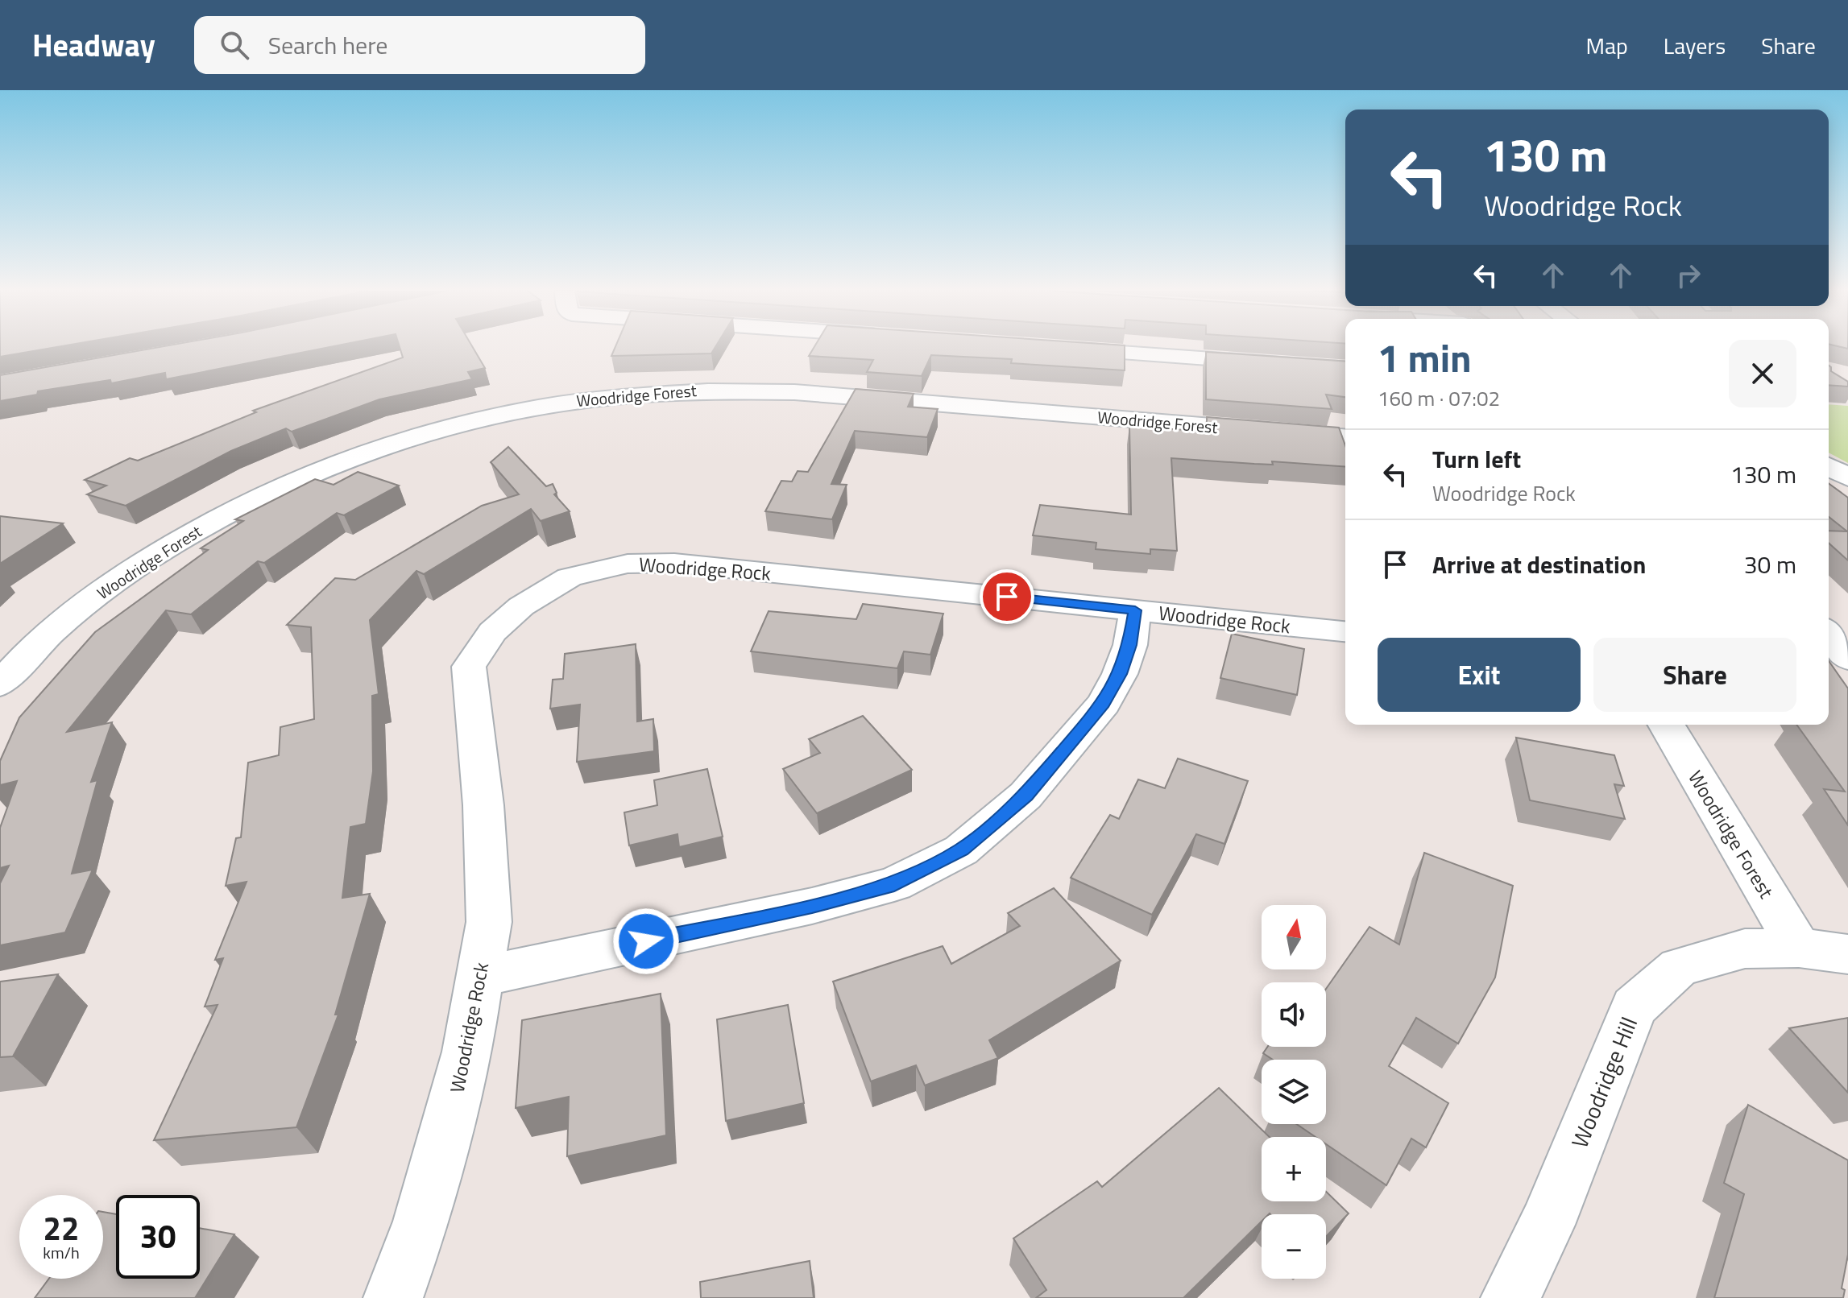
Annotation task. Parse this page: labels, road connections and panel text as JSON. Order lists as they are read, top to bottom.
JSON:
{
  "streets": {
    "street": ["Woodridge Forest", "Woodridge Rock", "Woodridge Hill"]
  },
  "crossings": [
    ["Woodridge Forest", "Woodridge Hill"]
  ],
  "north": "top",
  "page": {
    "header": "Headway",
    "search": "Search here",
    "nav": ["Map", "Layers", "Share"],
    "turn": ["130 m", "Woodridge Rock"],
    "heading": ["1 min", "160 m · 07:02"],
    "list": [
      {
        "name": "Turn left",
        "note": "Woodridge Rock",
        "value": "130 m"
      },
      {
        "name": "Arrive at destination",
        "value": "30 m"
      }
    ],
    "buttons": ["Exit", "Share"],
    "map_buttons": ["+", "−"],
    "speed": "22 km/h",
    "limit": "30"
  }
}
